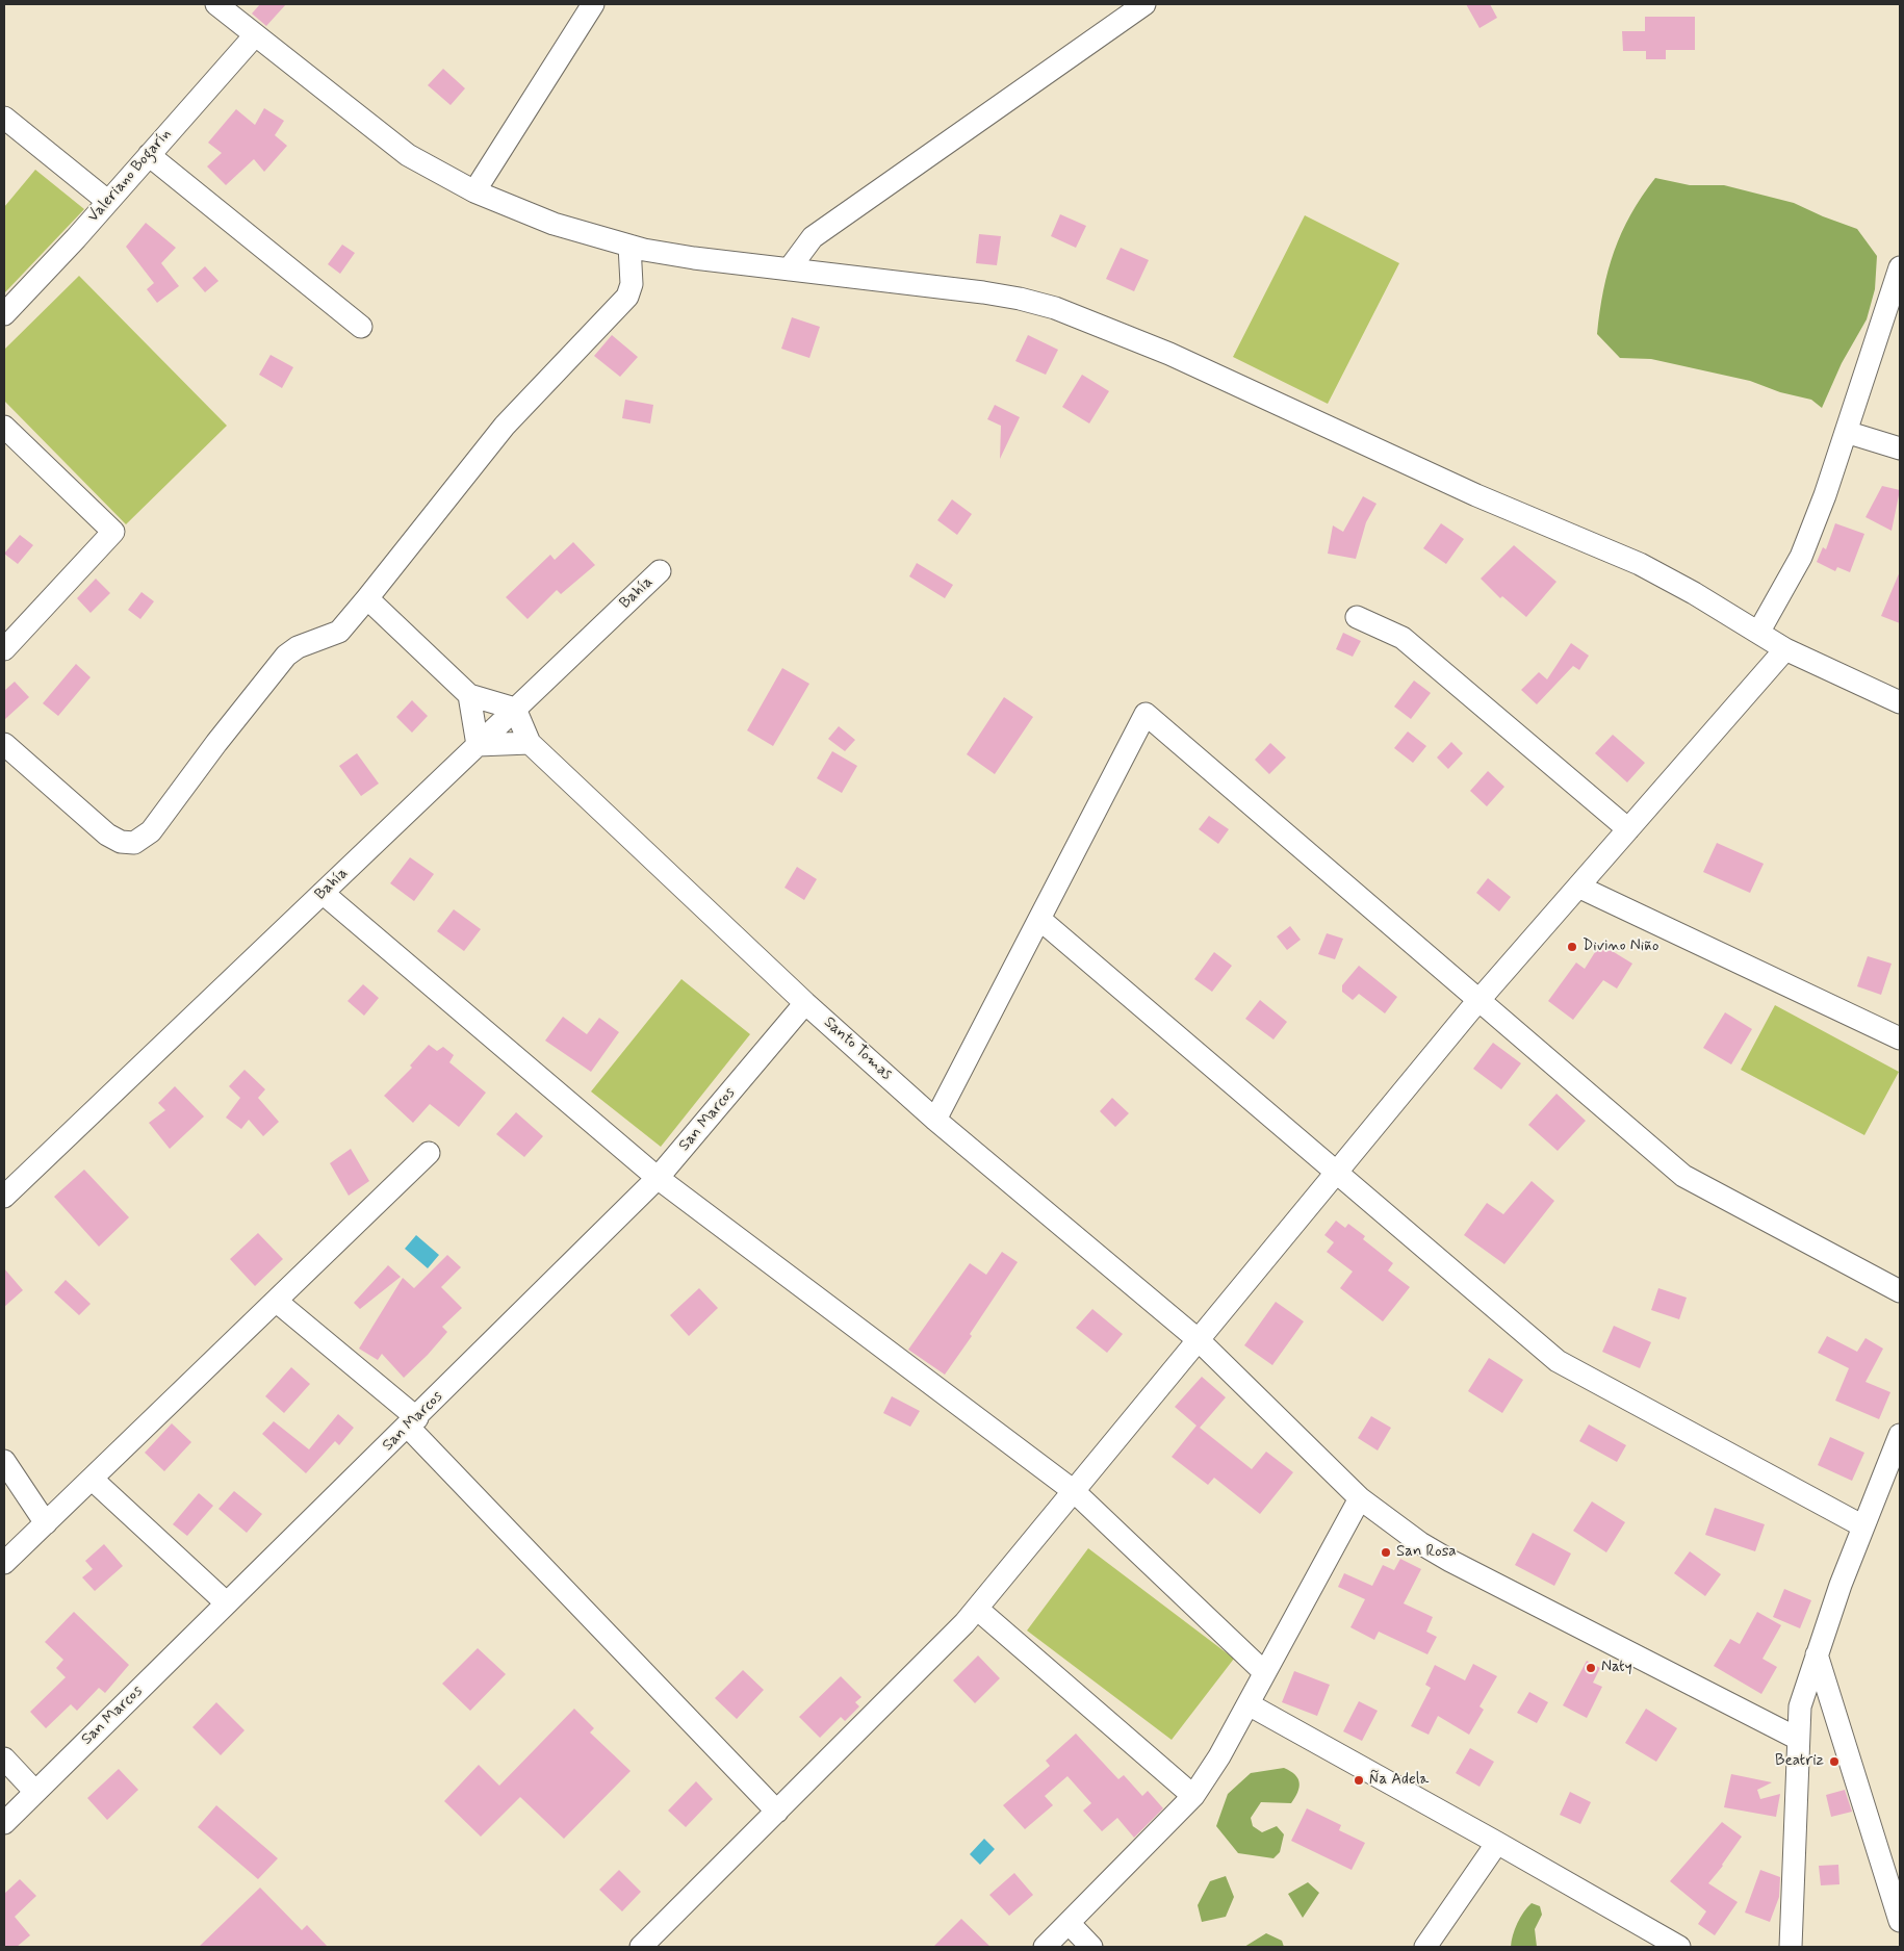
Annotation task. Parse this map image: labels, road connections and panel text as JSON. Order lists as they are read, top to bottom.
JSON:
{
  "streets": {
    "street": [
      "Valeriano Bogarín",
      "Bahía",
      "Santo Tomas",
      "San Marcos"
    ]
  },
  "crossings": [
    ["Bahía", "Santo Tomas"],
    ["Santo Tomas", "San Marcos"]
  ],
  "places": [
    "Divino Niño",
    "San Rosa",
    "Naty",
    "Beatriz",
    "Ña Adela"
  ]
}
